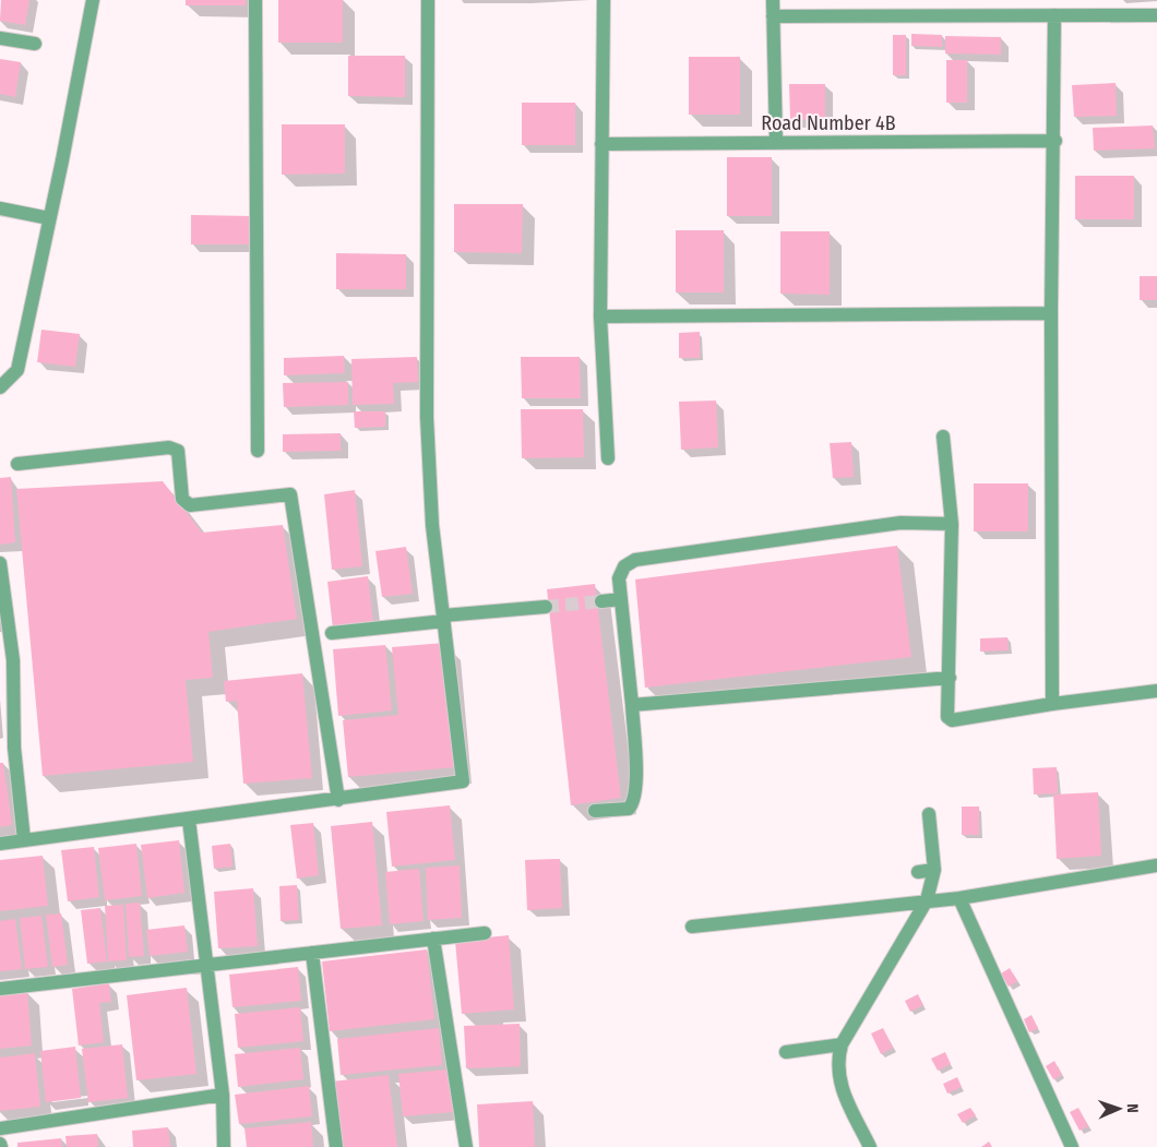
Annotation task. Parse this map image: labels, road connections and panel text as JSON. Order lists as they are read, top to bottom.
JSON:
{
  "streets": {
    "street": ["Road Number 4B"]
  },
  "north": "right"
}
